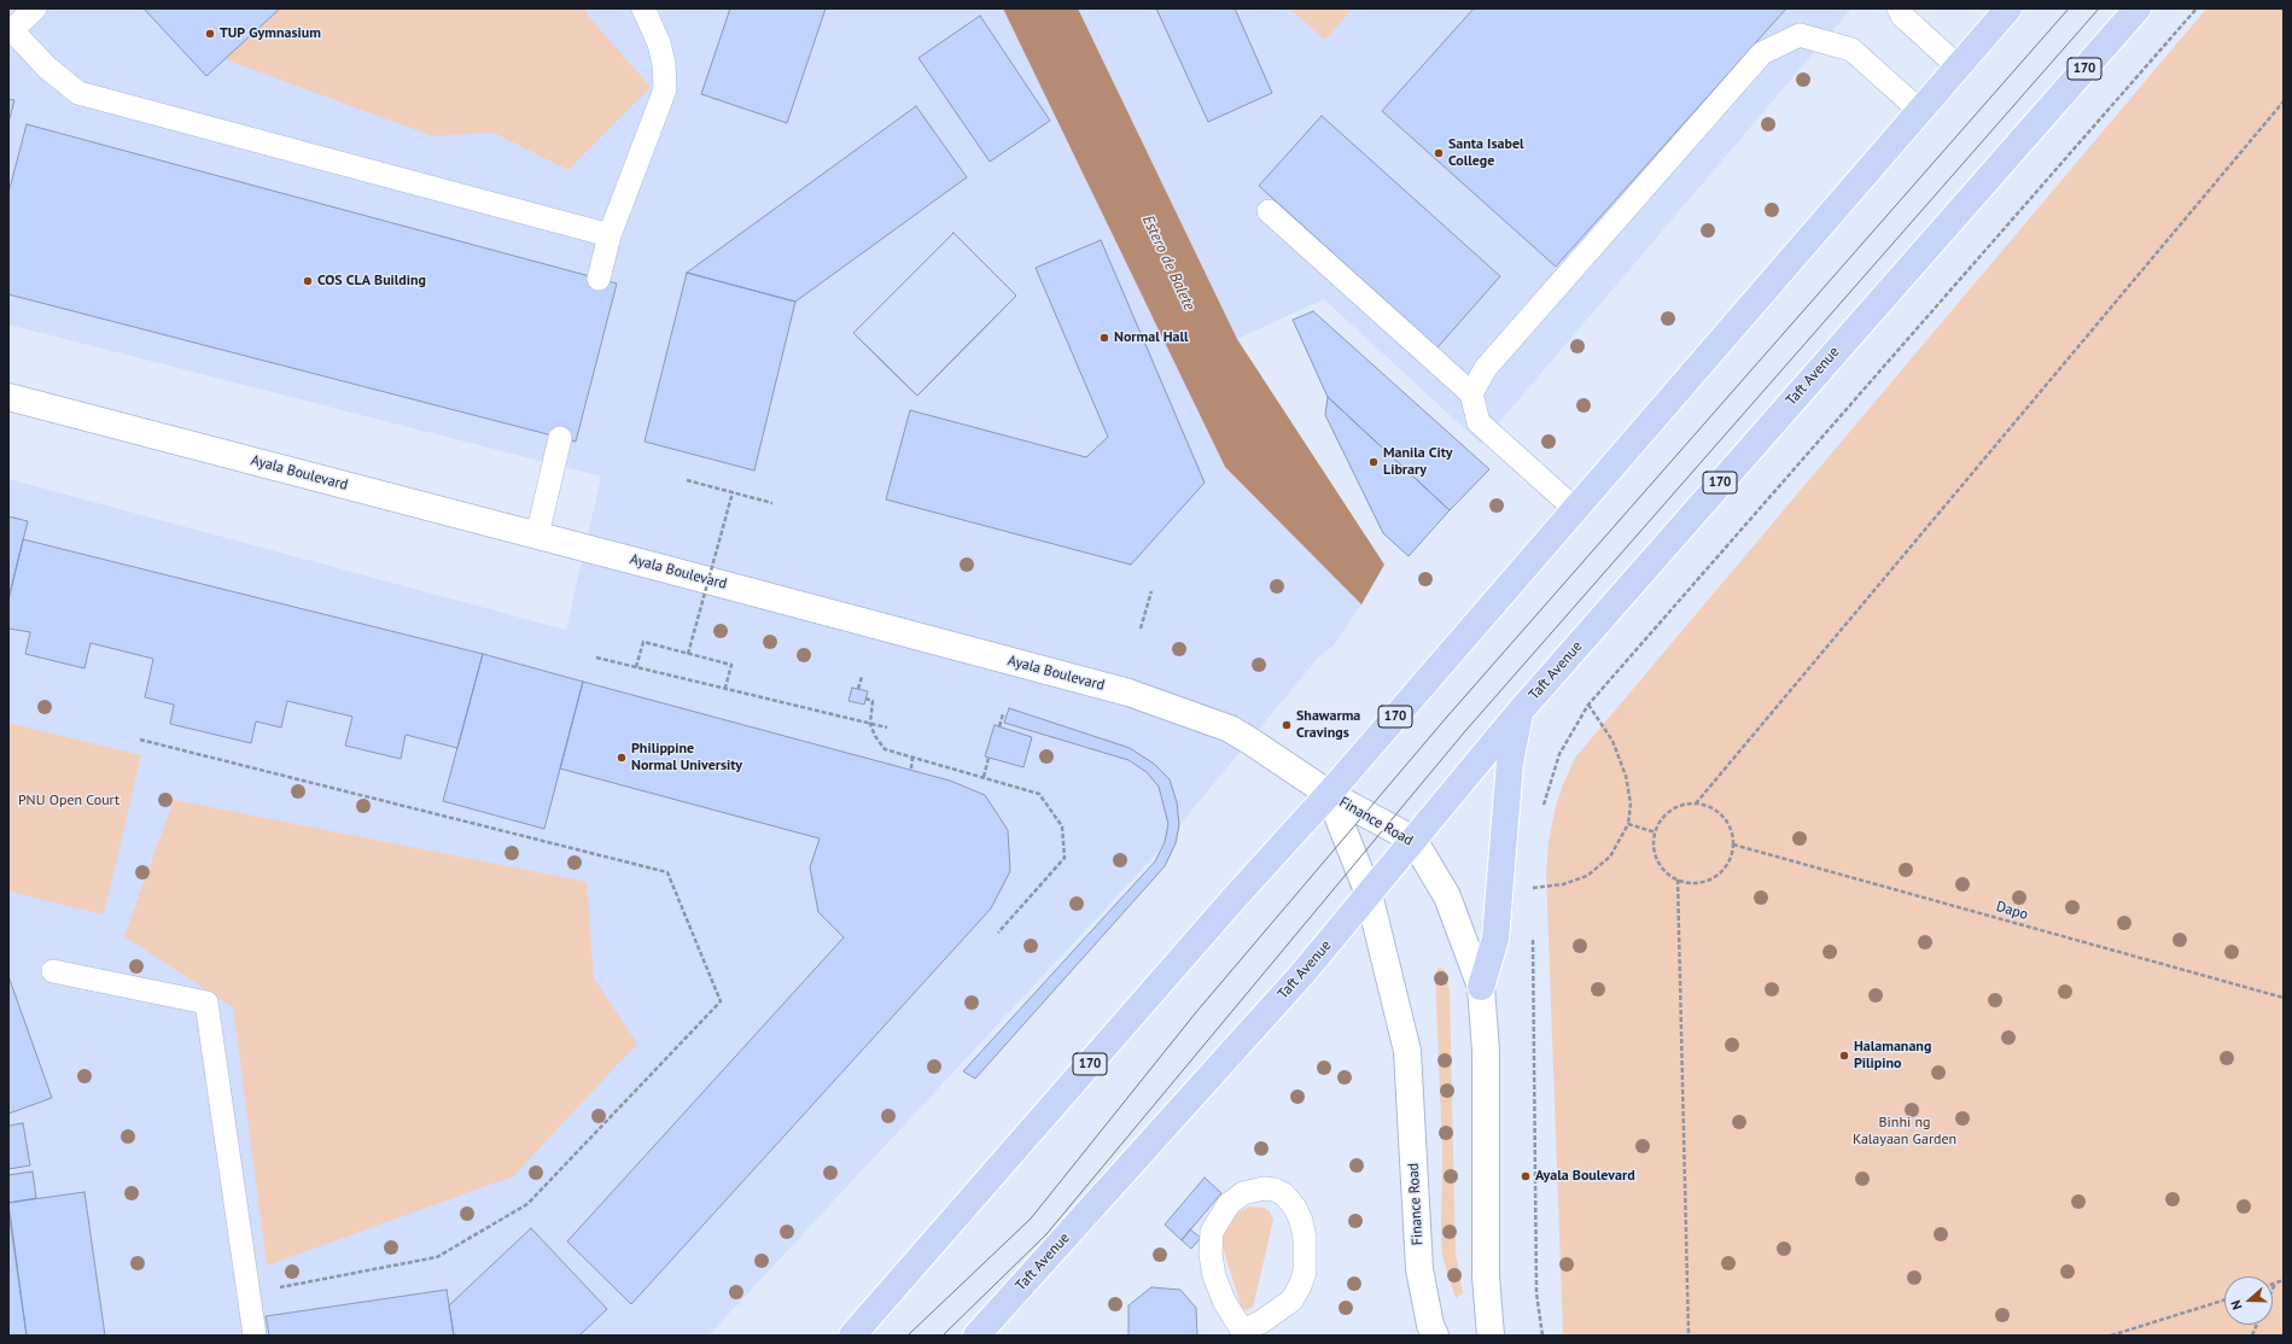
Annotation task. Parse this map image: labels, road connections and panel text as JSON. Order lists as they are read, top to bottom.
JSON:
{
  "streets": {
    "main road": [
      "170",
      "Taft Avenue",
      "Ayala Boulevard",
      "Finance Road"
    ],
    "path": ["Dapo"]
  },
  "crossings": [
    ["170", "Ayala Boulevard"],
    ["170", "Finance Road"],
    ["Taft Avenue", "Finance Road"],
    ["Ayala Boulevard", "Finance Road"]
  ],
  "water": ["Estero de Balete"],
  "parks": ["PNU Open Court", "Binhi ng Kalayaan Garden"],
  "places": [
    "TUP Gymnasium",
    "Santa Isabel College",
    "COS CLA Building",
    "Normal Hall",
    "Manila City Library",
    "Shawarma Cravings",
    "Philippine Normal University",
    "Halamanang Pilipino",
    "Ayala Boulevard"
  ],
  "north": "left"
}
